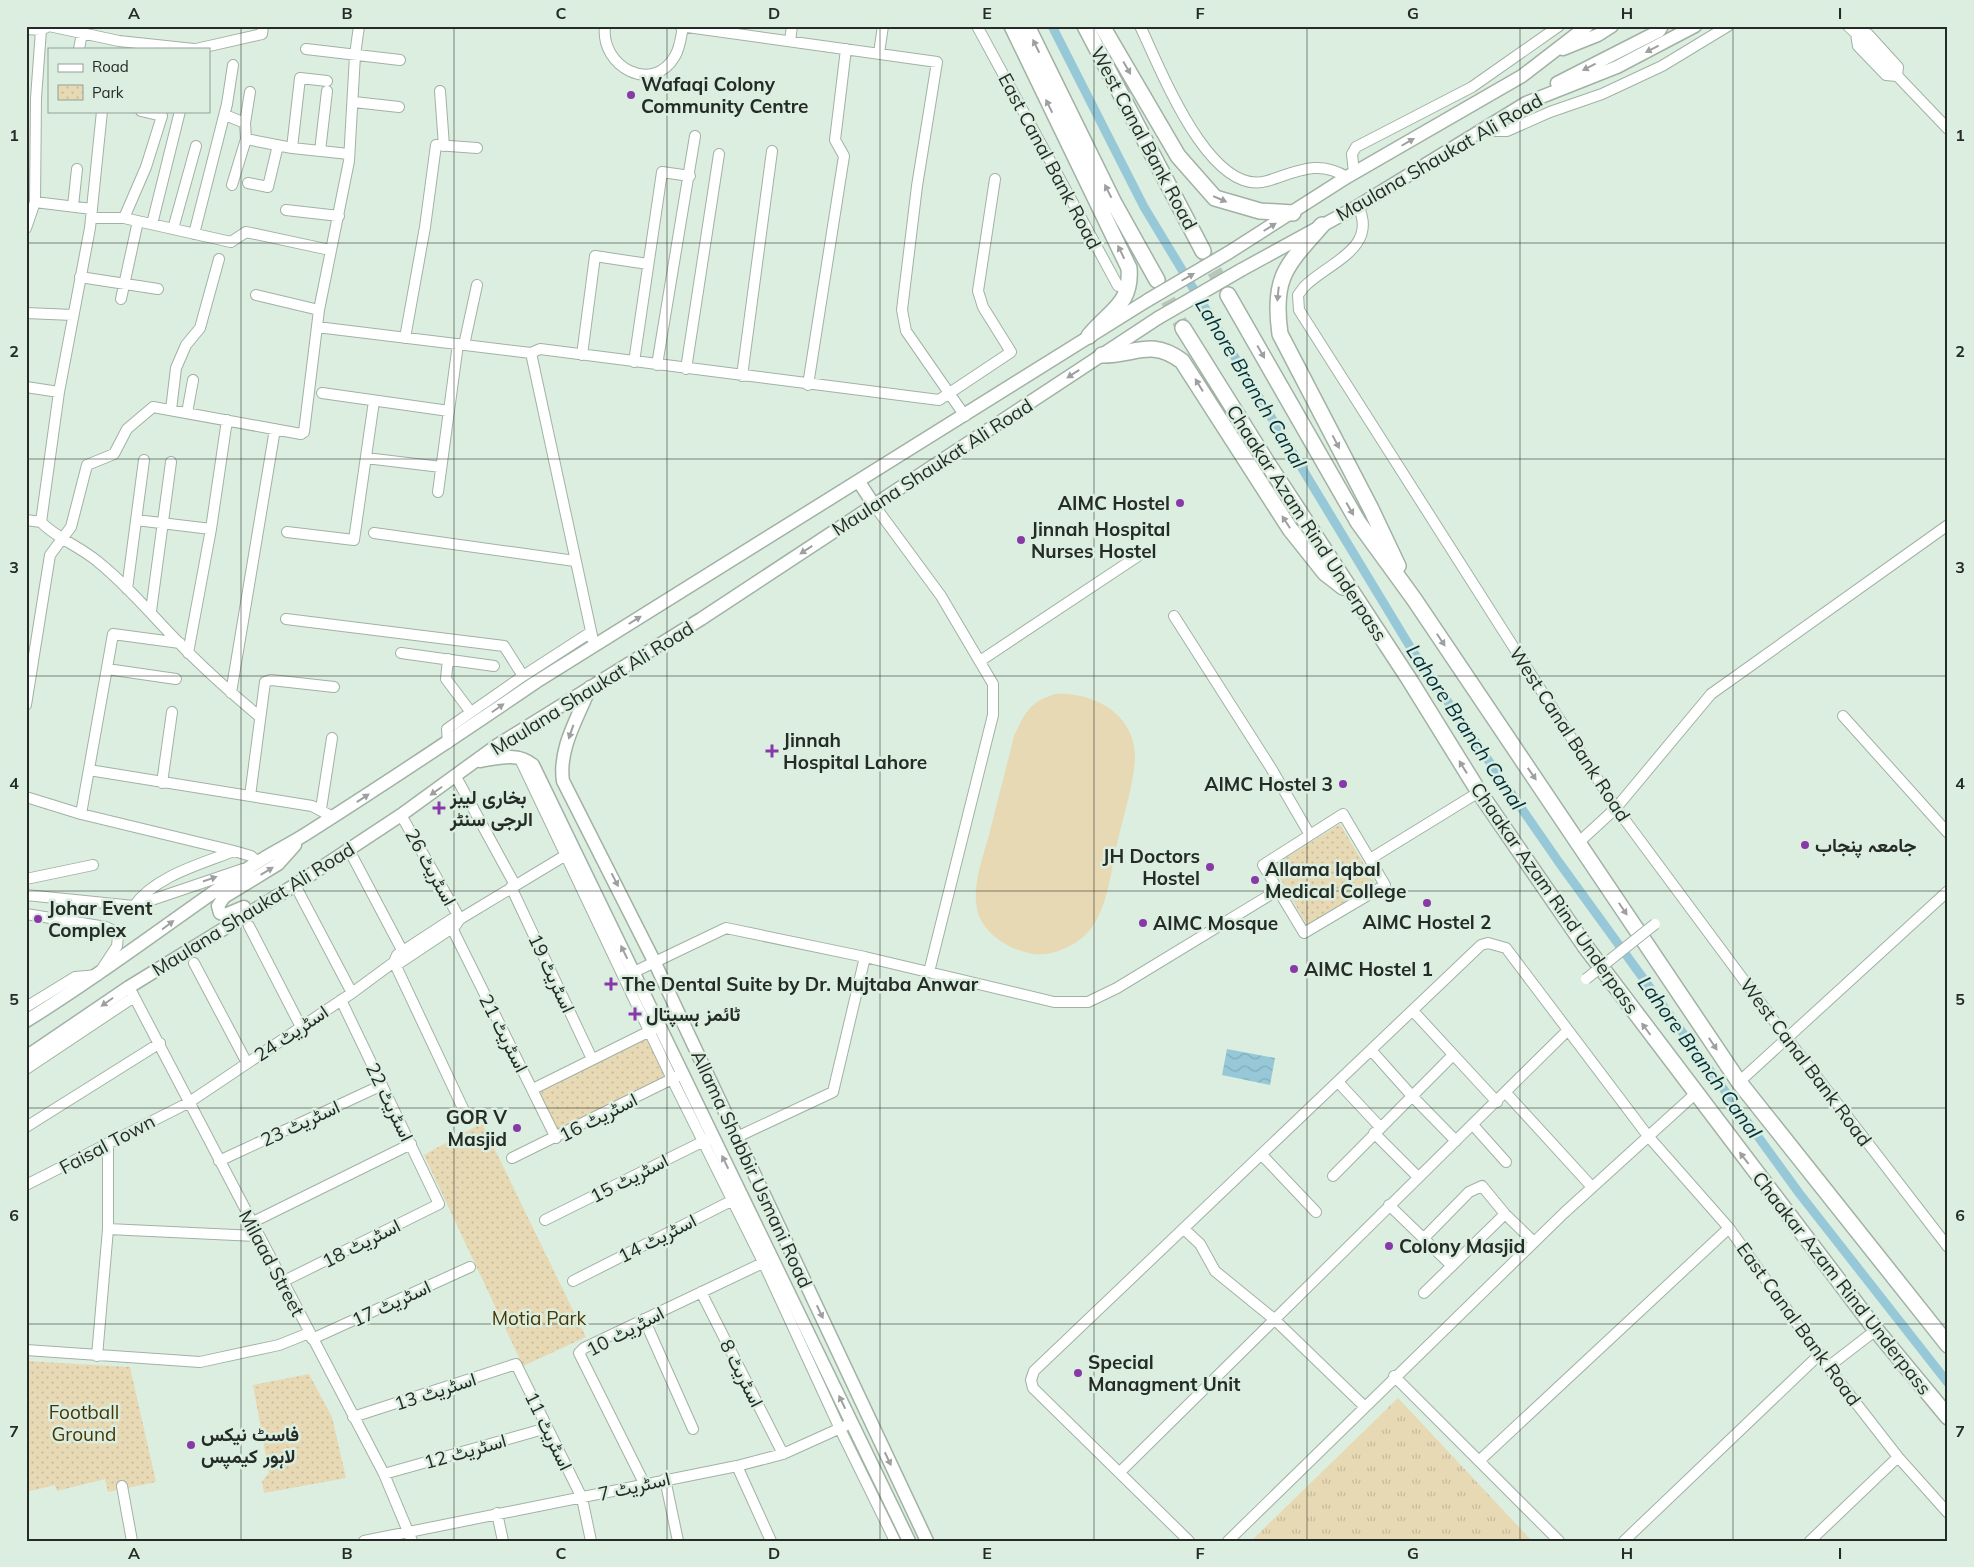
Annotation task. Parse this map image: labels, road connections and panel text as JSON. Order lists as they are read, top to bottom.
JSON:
{
  "streets": {
    "highway": ["West Canal Bank Road", "Chaakar Azam Rind Underpass"],
    "main road": ["Maulana Shaukat Ali Road", "Allama Shabbir Usmani Road"],
    "street": [
      "East Canal Bank Road",
      "اسٹریٹ 26",
      "اسٹریٹ 19",
      "اسٹریٹ 24",
      "اسٹریٹ 21",
      "اسٹریٹ 22",
      "اسٹریٹ 16",
      "اسٹریٹ 23",
      "Faisal Town",
      "اسٹریٹ 15",
      "اسٹریٹ 14",
      "اسٹریٹ 18",
      "Milaad Street",
      "اسٹریٹ 17",
      "اسٹریٹ 10",
      "اسٹریٹ 8",
      "اسٹریٹ 13",
      "اسٹریٹ 11",
      "اسٹریٹ 12",
      "اسٹریٹ 7"
    ]
  },
  "crossings": [
    ["West Canal Bank Road", "Maulana Shaukat Ali Road"],
    ["Maulana Shaukat Ali Road", "اسٹریٹ 26"],
    ["Maulana Shaukat Ali Road", "اسٹریٹ 19"],
    ["Maulana Shaukat Ali Road", "Allama Shabbir Usmani Road"],
    ["Maulana Shaukat Ali Road", "Milaad Street"],
    ["اسٹریٹ 26", "اسٹریٹ 24"],
    ["اسٹریٹ 19", "اسٹریٹ 24"],
    ["اسٹریٹ 24", "اسٹریٹ 21"],
    ["اسٹریٹ 24", "اسٹریٹ 22"],
    ["اسٹریٹ 24", "Faisal Town"],
    ["اسٹریٹ 24", "Allama Shabbir Usmani Road"],
    ["اسٹریٹ 24", "Milaad Street"],
    ["اسٹریٹ 21", "اسٹریٹ 16"],
    ["اسٹریٹ 22", "اسٹریٹ 23"],
    ["اسٹریٹ 22", "اسٹریٹ 18"],
    ["اسٹریٹ 16", "Allama Shabbir Usmani Road"],
    ["اسٹریٹ 23", "Milaad Street"],
    ["Faisal Town", "Milaad Street"],
    ["Allama Shabbir Usmani Road", "اسٹریٹ 15"],
    ["Allama Shabbir Usmani Road", "اسٹریٹ 14"],
    ["Allama Shabbir Usmani Road", "اسٹریٹ 10"],
    ["Allama Shabbir Usmani Road", "اسٹریٹ 7"],
    ["اسٹریٹ 18", "Milaad Street"],
    ["Milaad Street", "اسٹریٹ 17"],
    ["Milaad Street", "اسٹریٹ 13"],
    ["Milaad Street", "اسٹریٹ 12"],
    ["Milaad Street", "اسٹریٹ 7"],
    ["اسٹریٹ 10", "اسٹریٹ 8"],
    ["اسٹریٹ 10", "اسٹریٹ 7"],
    ["اسٹریٹ 8", "اسٹریٹ 7"],
    ["اسٹریٹ 13", "اسٹریٹ 11"],
    ["اسٹریٹ 11", "اسٹریٹ 12"],
    ["اسٹریٹ 11", "اسٹریٹ 7"]
  ],
  "water": ["Lahore Branch Canal"],
  "parks": ["Motia Park", "Football Ground"],
  "places": {
    "other": [
      "Wafaqi Colony Community Centre",
      "AIMC Hostel",
      "Jinnah Hospital Nurses Hostel",
      "AIMC Hostel 3",
      "جامعہ پنجاب",
      "JH Doctors Hostel",
      "Allama Iqbal Medical College",
      "AIMC Hostel 2",
      "Johar Event Complex",
      "AIMC Mosque",
      "AIMC Hostel 1",
      "GOR V Masjid",
      "Colony Masjid",
      "Special Managment Unit",
      "فاسٹ نیکس لاہور کیمپس"
    ],
    "health": [
      "Jinnah Hospital Lahore",
      "بخاری لیبز الرجی سنٹر",
      "The Dental Suite by Dr. Mujtaba Anwar",
      "ٹائمز ہسپتال"
    ]
  },
  "legend": ["Road", "Park"],
  "grid": {
    "columns": [
      "A",
      "B",
      "C",
      "D",
      "E",
      "F",
      "G",
      "H",
      "I"
    ],
    "rows": [
      "1",
      "2",
      "3",
      "4",
      "5",
      "6",
      "7"
    ]
  }
}
